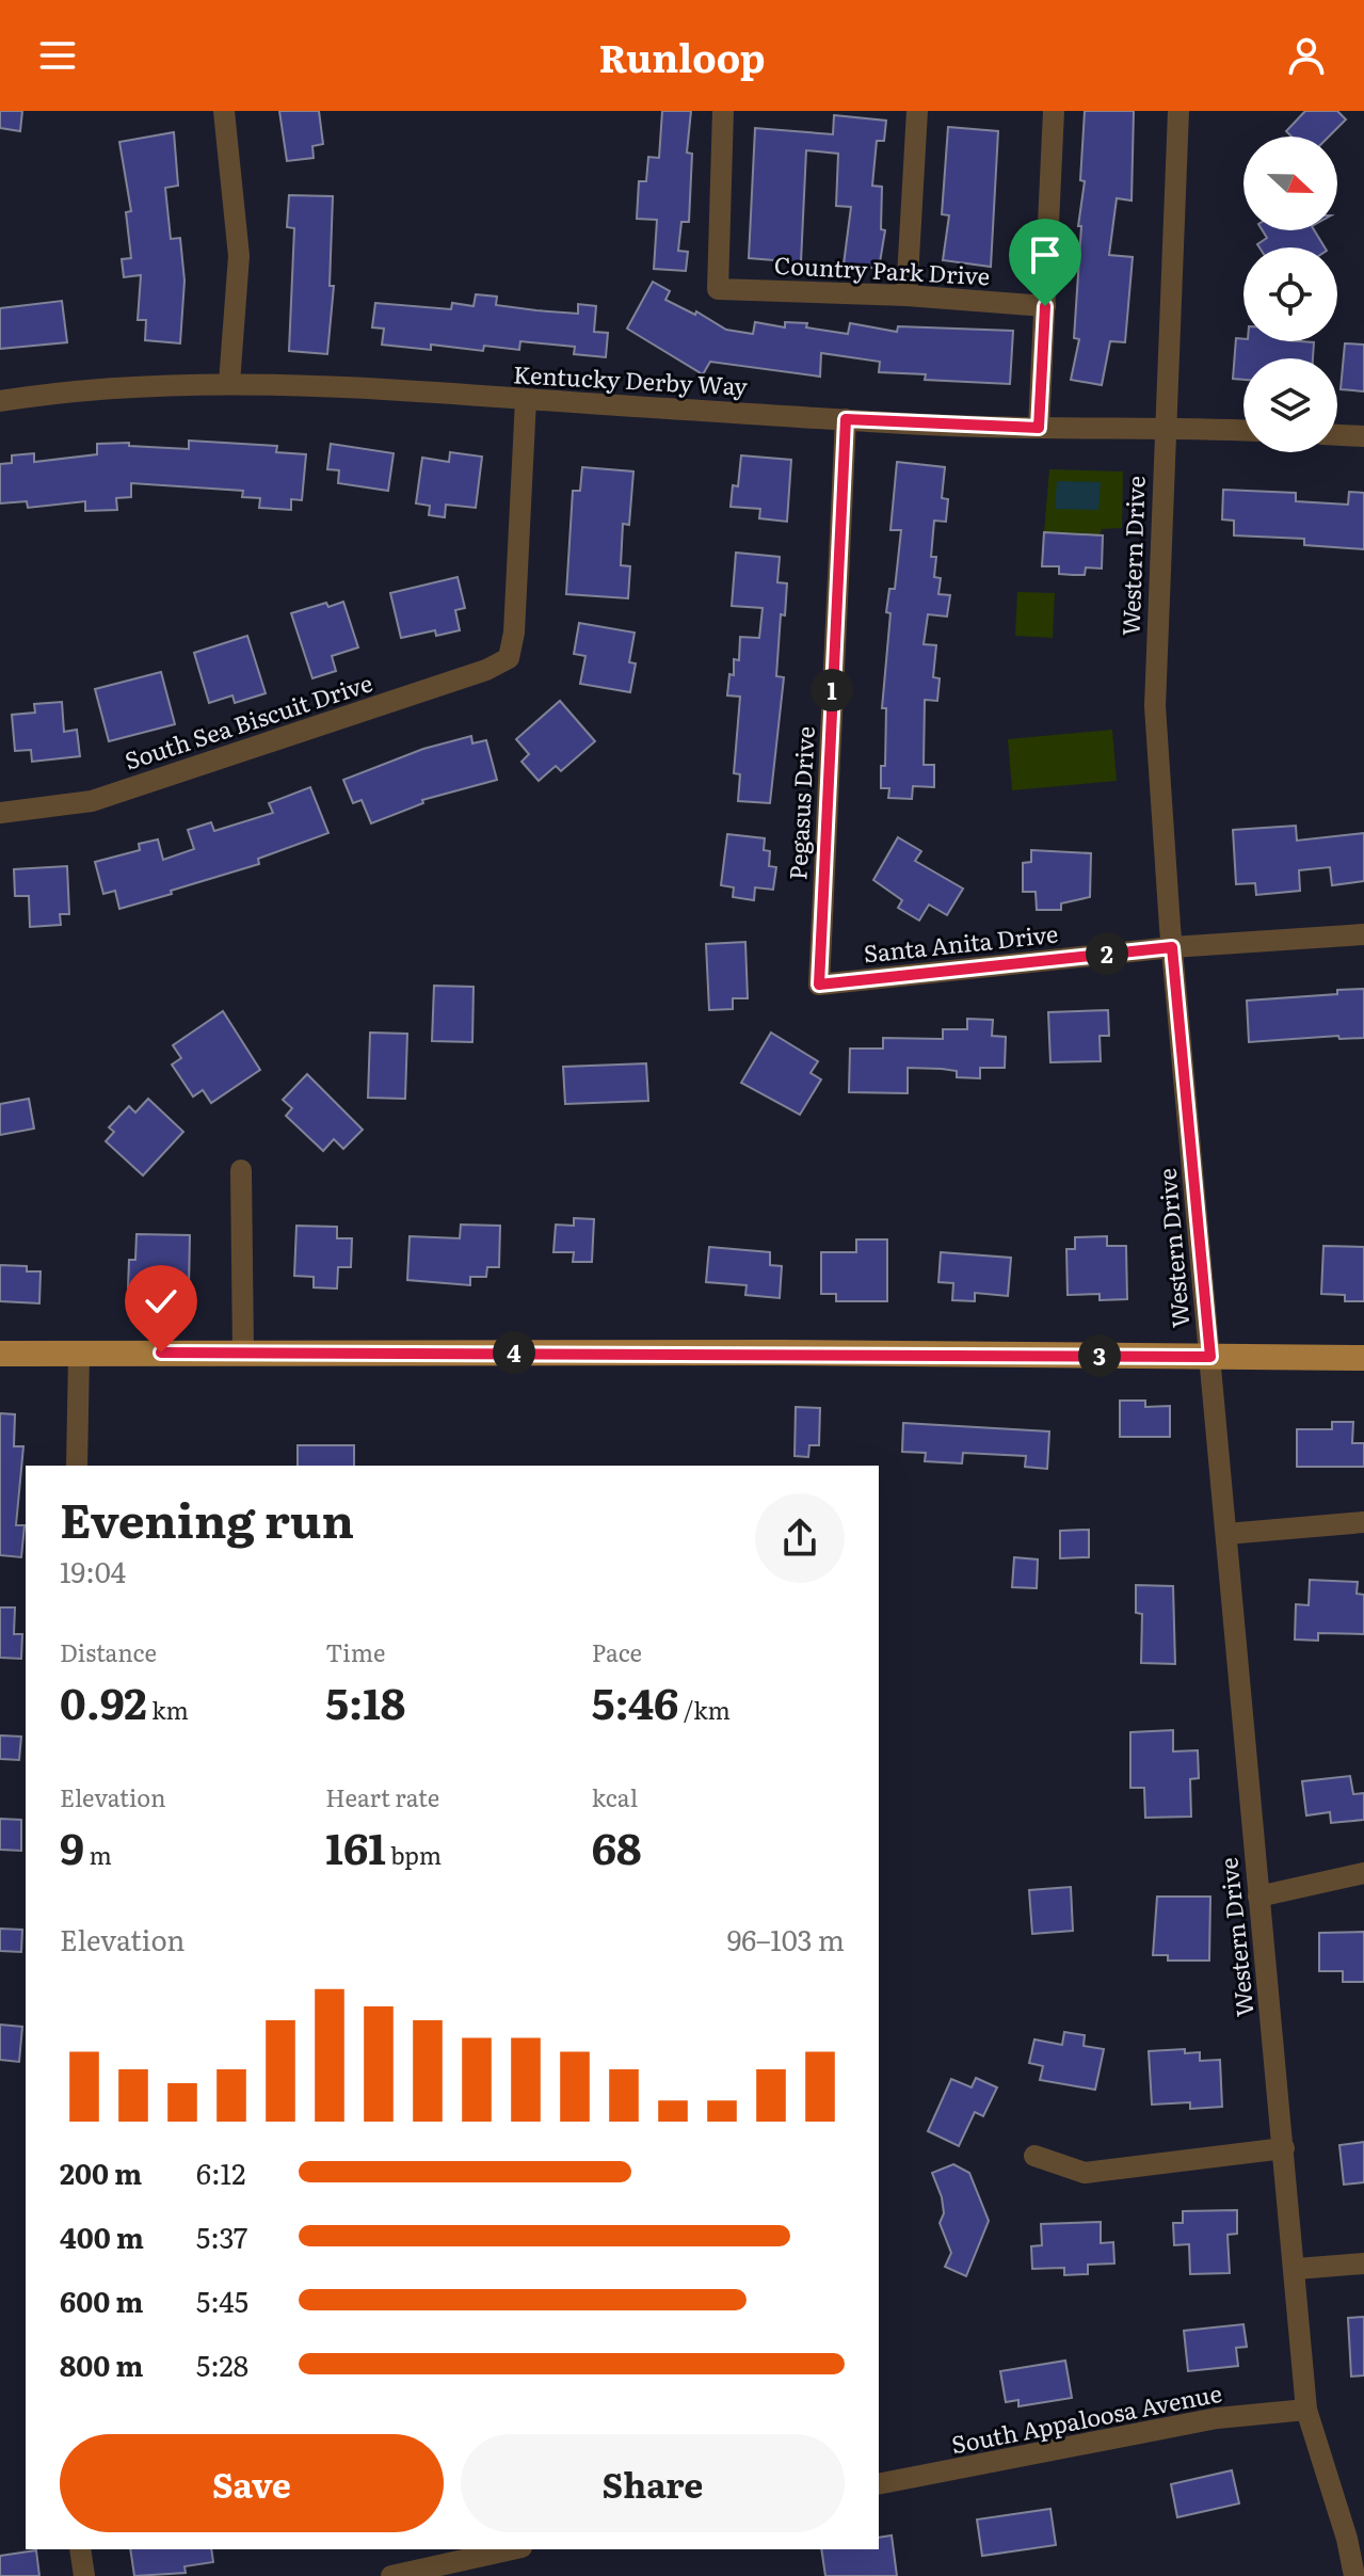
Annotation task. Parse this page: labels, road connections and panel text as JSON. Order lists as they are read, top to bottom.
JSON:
{
  "streets": {
    "street": [
      "Country Park Drive",
      "Kentucky Derby Way",
      "Western Drive",
      "South Sea Biscuit Drive",
      "Pegasus Drive",
      "Santa Anita Drive",
      "South Appaloosa Avenue"
    ]
  },
  "crossings": [
    ["Kentucky Derby Way", "Western Drive"],
    ["Kentucky Derby Way", "South Sea Biscuit Drive"],
    ["Kentucky Derby Way", "Pegasus Drive"],
    ["Western Drive", "Santa Anita Drive"],
    ["Western Drive", "South Appaloosa Avenue"],
    ["Pegasus Drive", "Santa Anita Drive"]
  ],
  "north": "right",
  "page": {
    "header": "Runloop",
    "pins": [
      "1",
      "2",
      "4",
      "3"
    ],
    "heading": ["Evening run", "19:04"],
    "stats": [
      ["Distance", "0.92 km"],
      ["Time", "5:18"],
      ["Pace", "5:46 /km"],
      ["Elevation", "9 m"],
      ["Heart rate", "161 bpm"],
      ["kcal", "68"]
    ],
    "chart": ["Elevation", "96–103 m"],
    "list": [
      {
        "name": "200 m",
        "note": "6:12"
      },
      {
        "name": "400 m",
        "note": "5:37"
      },
      {
        "name": "600 m",
        "note": "5:45"
      },
      {
        "name": "800 m",
        "note": "5:28"
      }
    ],
    "buttons": ["Save", "Share"]
  }
}
